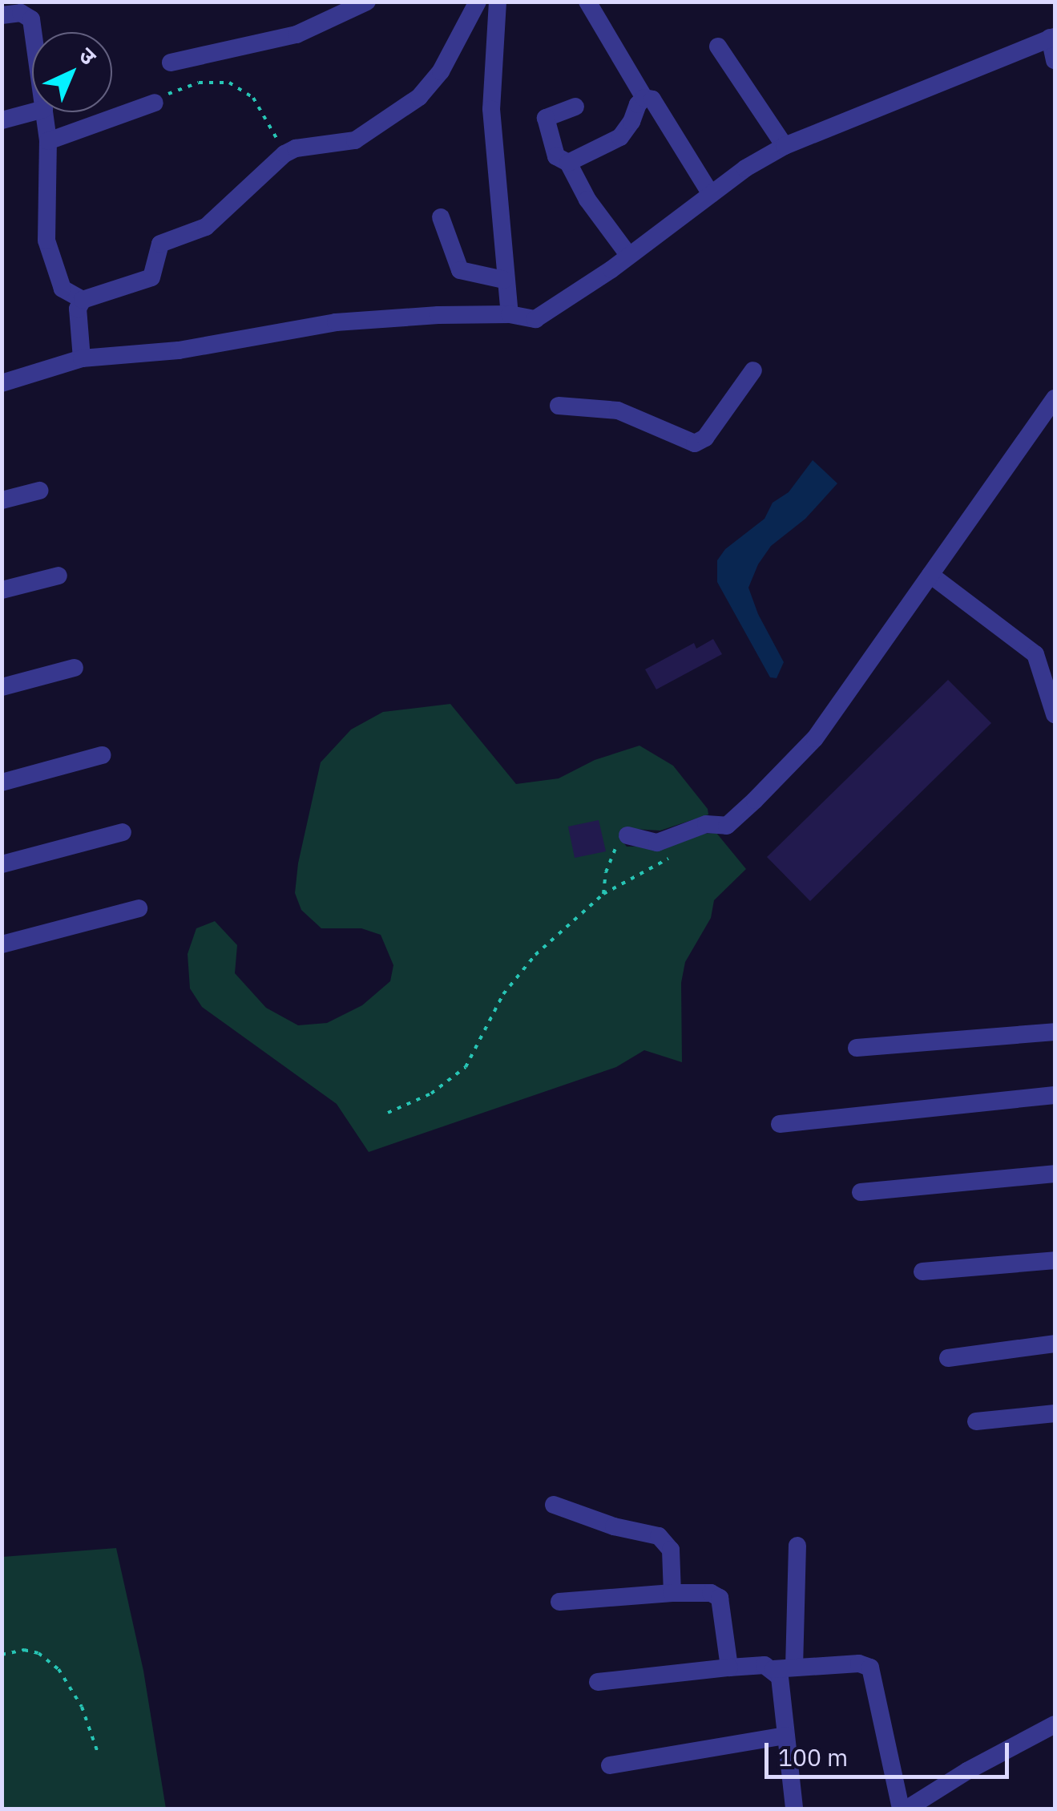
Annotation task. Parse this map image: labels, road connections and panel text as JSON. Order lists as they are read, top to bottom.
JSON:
{
  "scale_bar": "100 m",
  "north": "top right"
}
